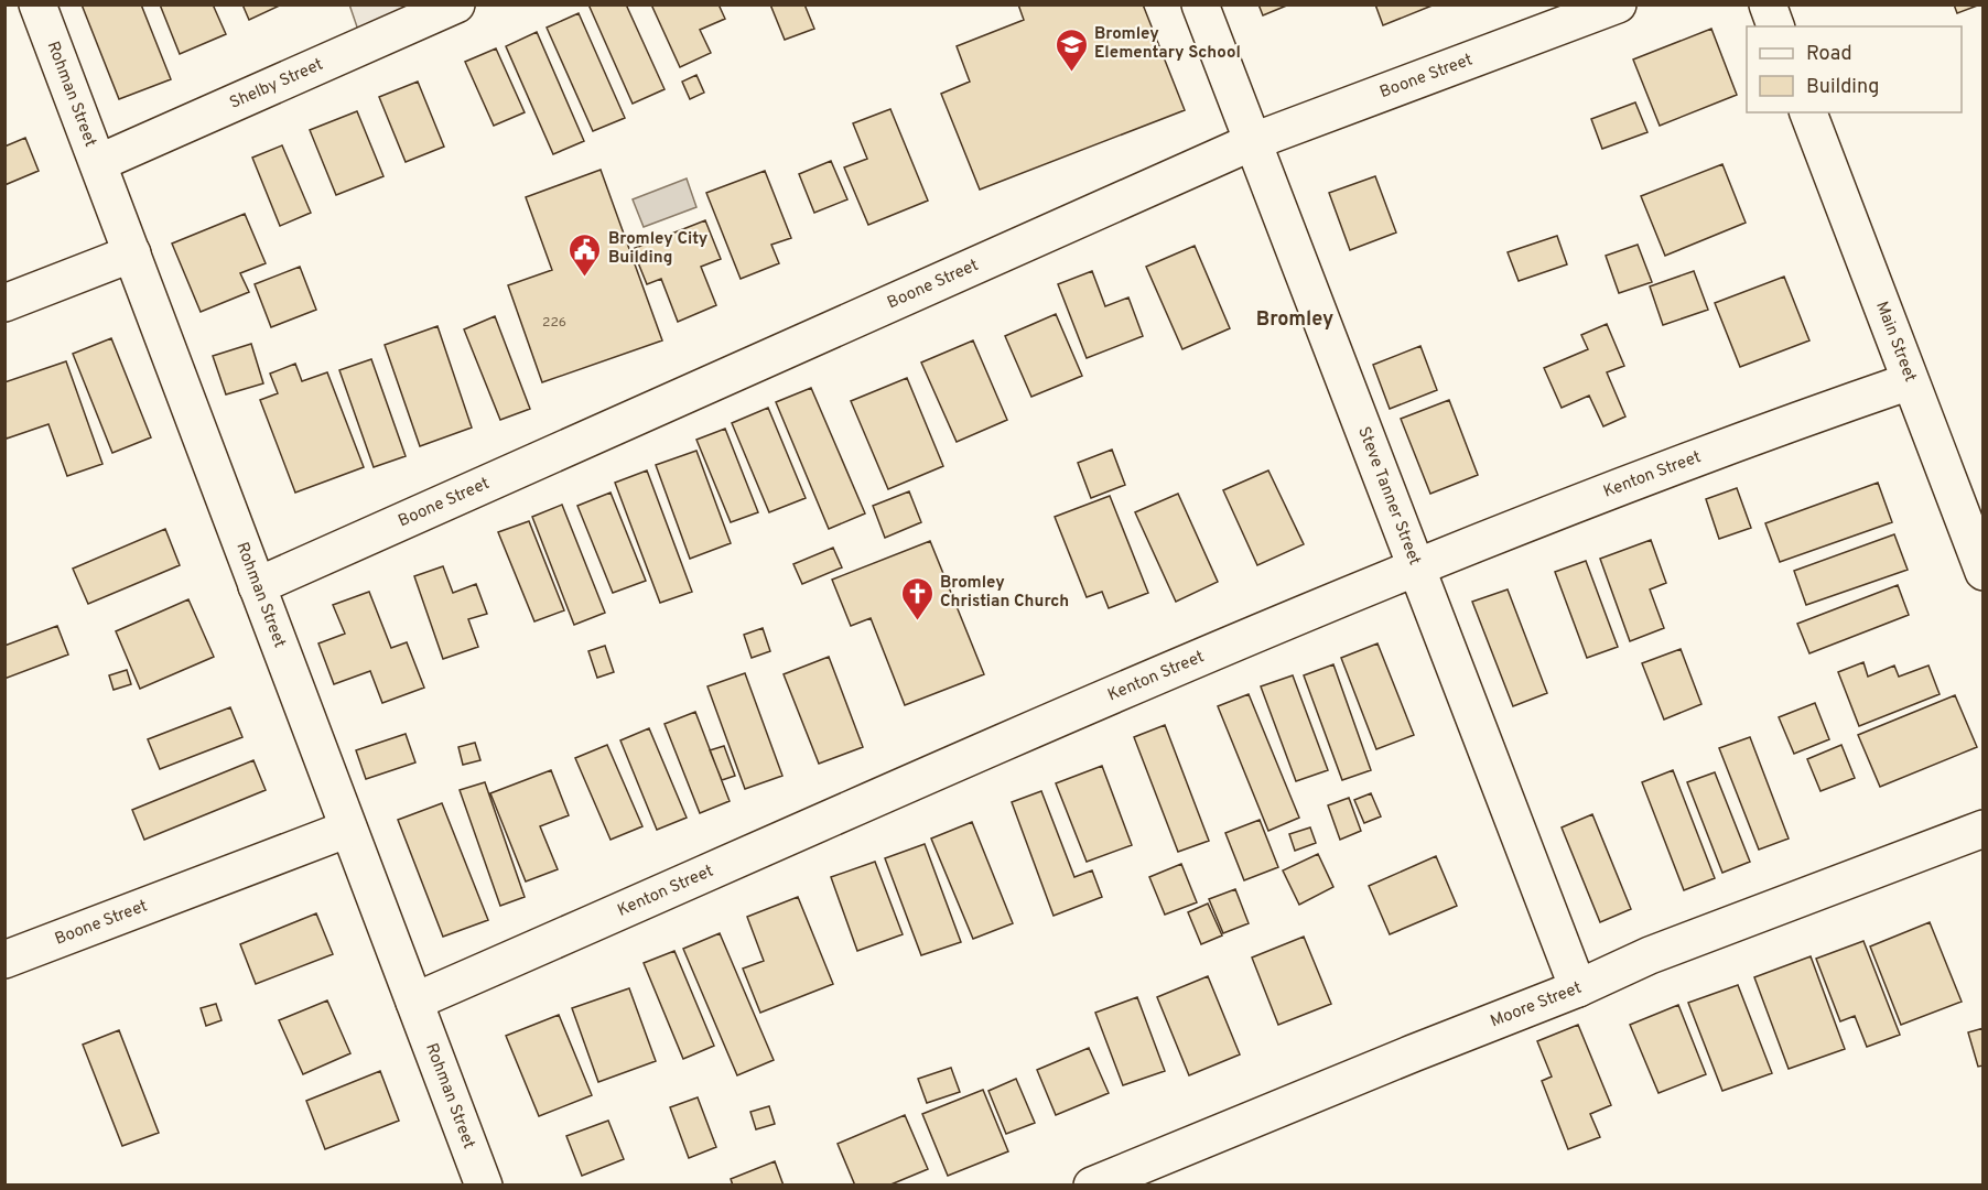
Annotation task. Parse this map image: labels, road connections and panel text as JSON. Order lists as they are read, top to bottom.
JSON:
{
  "streets": {
    "street": [
      "Boone Street",
      "Shelby Street",
      "Rohman Street",
      "Main Street",
      "Kenton Street",
      "Steve Tanner Street",
      "Moore Street"
    ]
  },
  "crossings": [
    ["Boone Street", "Rohman Street"],
    ["Boone Street", "Steve Tanner Street"],
    ["Shelby Street", "Rohman Street"],
    ["Rohman Street", "Kenton Street"],
    ["Main Street", "Kenton Street"],
    ["Kenton Street", "Steve Tanner Street"],
    ["Steve Tanner Street", "Moore Street"]
  ],
  "districts": ["Bromley"],
  "places": {
    "school or university": ["Bromley Elementary School"],
    "public building": ["Bromley City Building"],
    "church": ["Bromley Christian Church"]
  },
  "house_numbers": ["226"],
  "legend": ["Road", "Building"]
}
